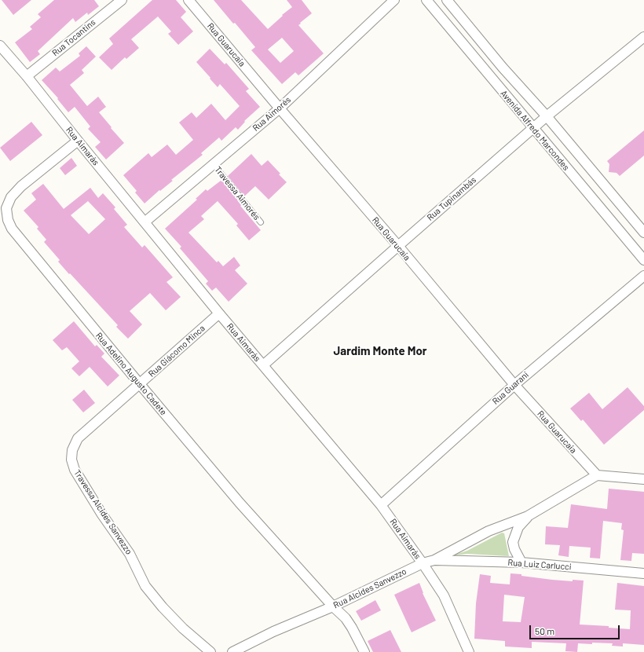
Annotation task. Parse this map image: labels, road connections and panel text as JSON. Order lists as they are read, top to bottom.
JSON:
{
  "streets": {
    "street": [
      "Rua Tocantins",
      "Rua Guarucaia",
      "Rua Aimorés",
      "Avenida Alfredo Marcondes",
      "Rua Aimarás",
      "Rua Tupinambás",
      "Rua Giácomo Minca",
      "Rua Adelino Augusto Cadete",
      "Rua Guarani",
      "Travessa Alcides Sanvezzo",
      "Rua Luiz Carlucci",
      "Rua Alcides Sanvezzo"
    ],
    "lane": ["Travessa Aimorés"]
  },
  "crossings": [
    ["Rua Tocantins", "Rua Aimarás"],
    ["Rua Guarucaia", "Rua Aimorés"],
    ["Rua Guarucaia", "Rua Tupinambás"],
    ["Rua Guarucaia", "Rua Guarani"],
    ["Rua Guarucaia", "Rua Alcides Sanvezzo"],
    ["Rua Aimorés", "Rua Aimarás"],
    ["Rua Aimorés", "Travessa Aimorés"],
    ["Avenida Alfredo Marcondes", "Rua Tupinambás"],
    ["Rua Aimarás", "Rua Tupinambás"],
    ["Rua Aimarás", "Rua Giácomo Minca"],
    ["Rua Aimarás", "Rua Adelino Augusto Cadete"],
    ["Rua Aimarás", "Rua Guarani"],
    ["Rua Aimarás", "Rua Alcides Sanvezzo"],
    ["Rua Giácomo Minca", "Rua Adelino Augusto Cadete"],
    ["Rua Giácomo Minca", "Travessa Alcides Sanvezzo"],
    ["Rua Adelino Augusto Cadete", "Rua Alcides Sanvezzo"],
    ["Rua Luiz Carlucci", "Rua Alcides Sanvezzo"]
  ],
  "districts": ["Jardim Monte Mor"],
  "scale_bar": "50 m"
}
